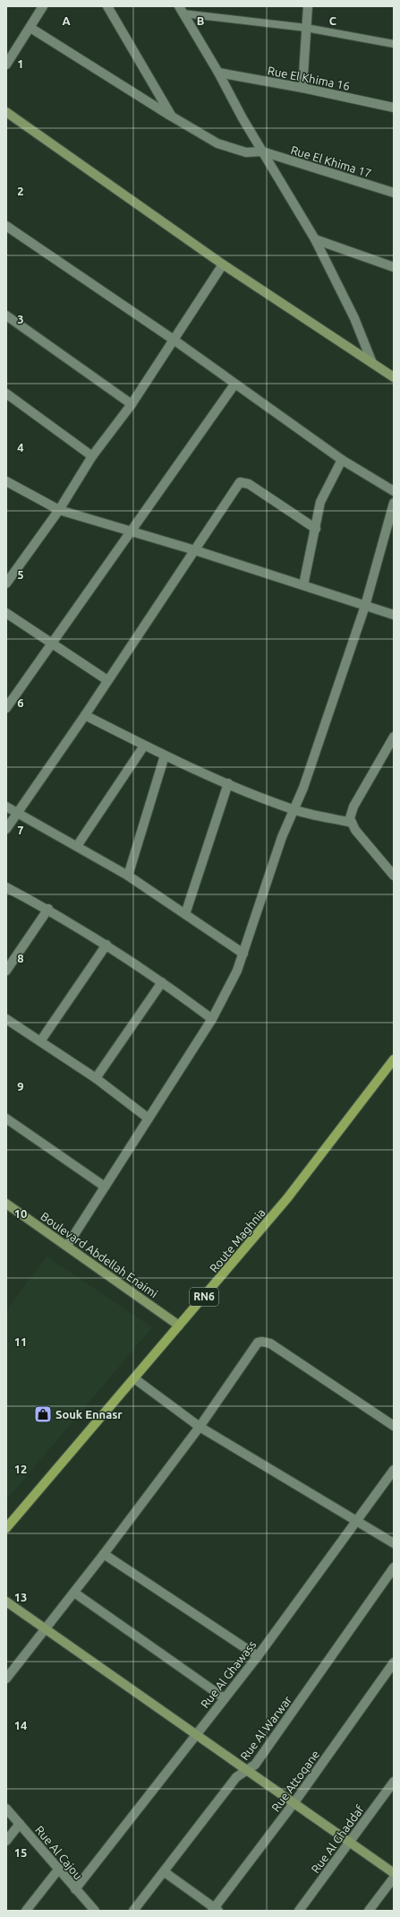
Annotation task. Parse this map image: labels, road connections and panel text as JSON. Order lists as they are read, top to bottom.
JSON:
{
  "streets": {
    "main road": ["Route Maghnia", "RN6"],
    "street": [
      "Rue El Khima 16",
      "Rue El Khima 17",
      "Boulevard Abdellah Enaimi",
      "Rue Al Ghawass",
      "Rue Al Warwar",
      "Rue Attoqane",
      "Rue Al Ghaddaf",
      "Rue Al Cajou"
    ]
  },
  "crossings": [
    ["Route Maghnia", "Boulevard Abdellah Enaimi"],
    ["Rue Al Ghawass", "Rue Al Cajou"]
  ],
  "places": {
    "shop": ["Souk Ennasr"]
  },
  "grid": {
    "columns": ["A", "B", "C"],
    "rows": [
      "1",
      "2",
      "3",
      "4",
      "5",
      "6",
      "7",
      "8",
      "9",
      "10",
      "11",
      "12",
      "13",
      "14",
      "15"
    ]
  }
}
